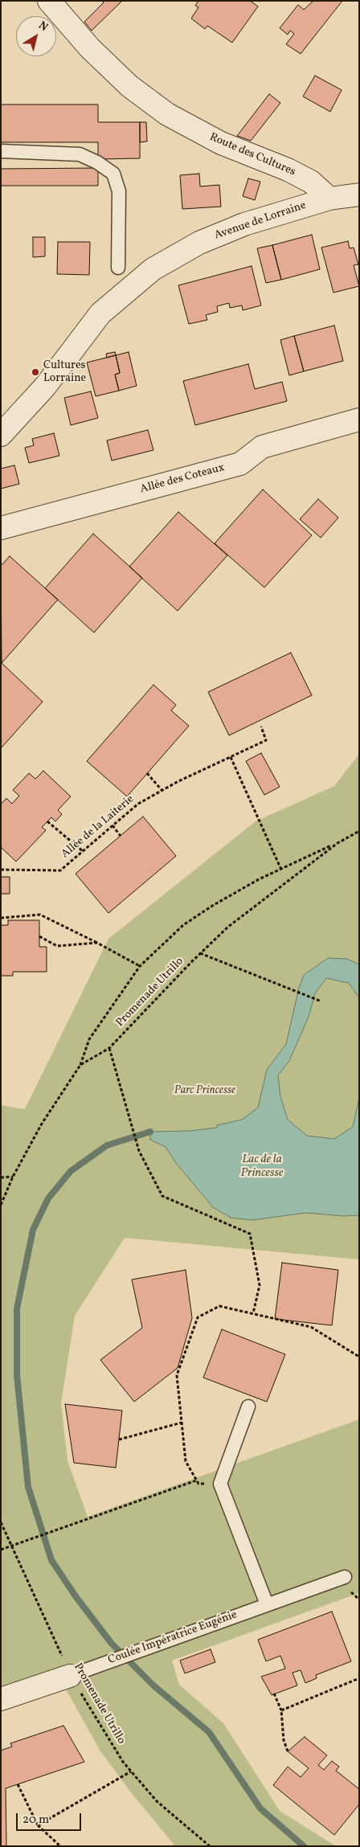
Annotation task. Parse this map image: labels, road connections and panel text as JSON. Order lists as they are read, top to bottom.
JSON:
{
  "streets": {
    "street": [
      "Route des Cultures",
      "Avenue de Lorraine",
      "Allée des Coteaux",
      "Coulée Impératrice Eugénie"
    ],
    "path": ["Allée de la Laiterie", "Promenade Utrillo"]
  },
  "crossings": [
    ["Route des Cultures", "Avenue de Lorraine"],
    ["Promenade Utrillo", "Coulée Impératrice Eugénie"]
  ],
  "water": ["Lac de la Princesse"],
  "parks": ["Parc Princesse"],
  "places": ["Cultures Lorraine"],
  "scale_bar": "20 m",
  "north": "top right"
}
